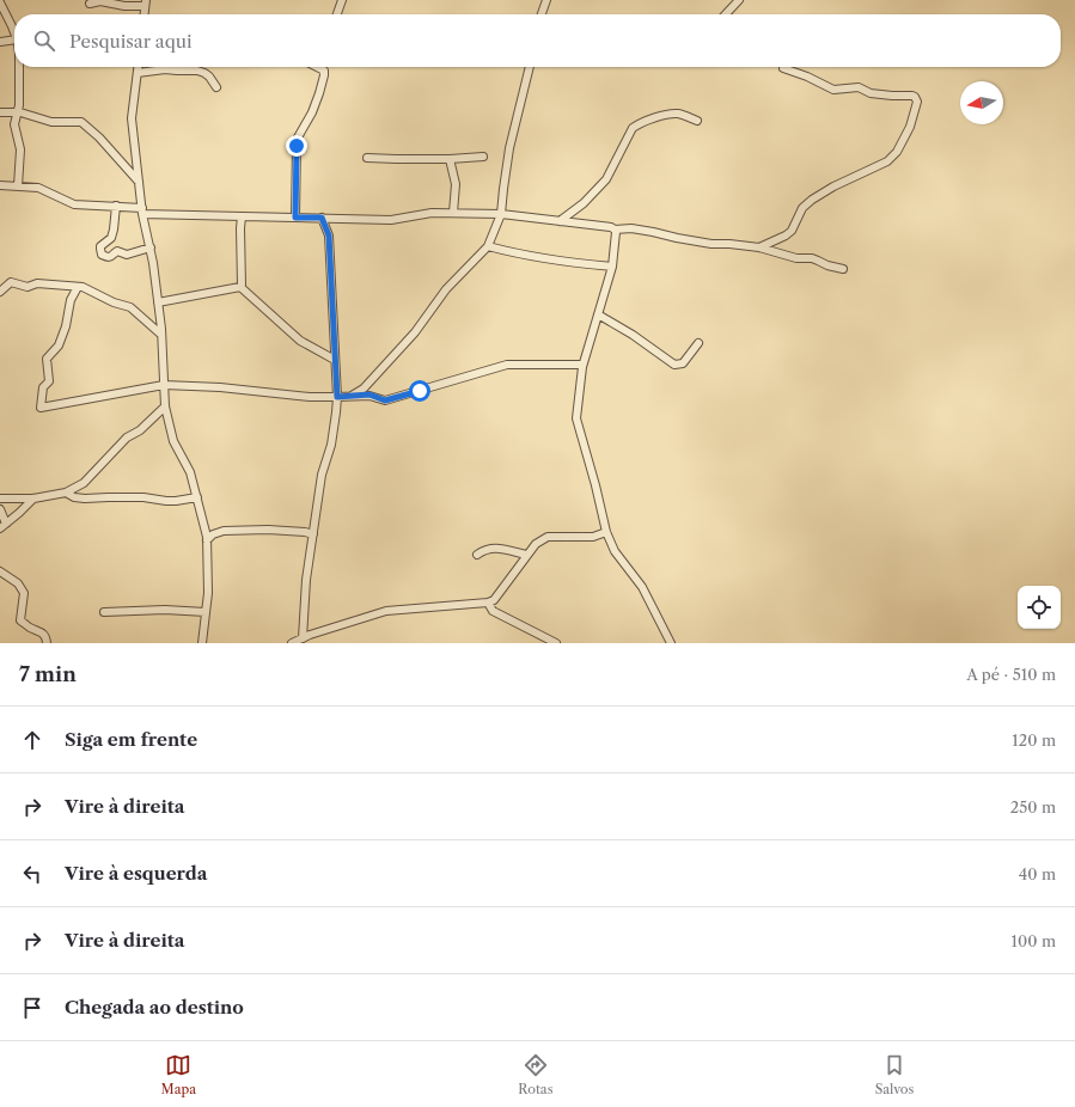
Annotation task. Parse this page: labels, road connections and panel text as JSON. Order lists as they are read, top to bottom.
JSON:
{
  "north": "left",
  "page": {
    "search": "Pesquisar aqui",
    "heading": ["7 min", "A pé · 510 m"],
    "list": [
      ["Siga em frente", "120 m"],
      ["Vire à direita", "250 m"],
      ["Vire à esquerda", "40 m"],
      ["Vire à direita", "100 m"],
      "Chegada ao destino"
    ],
    "nav": ["Mapa", "Rotas", "Salvos"]
  }
}
